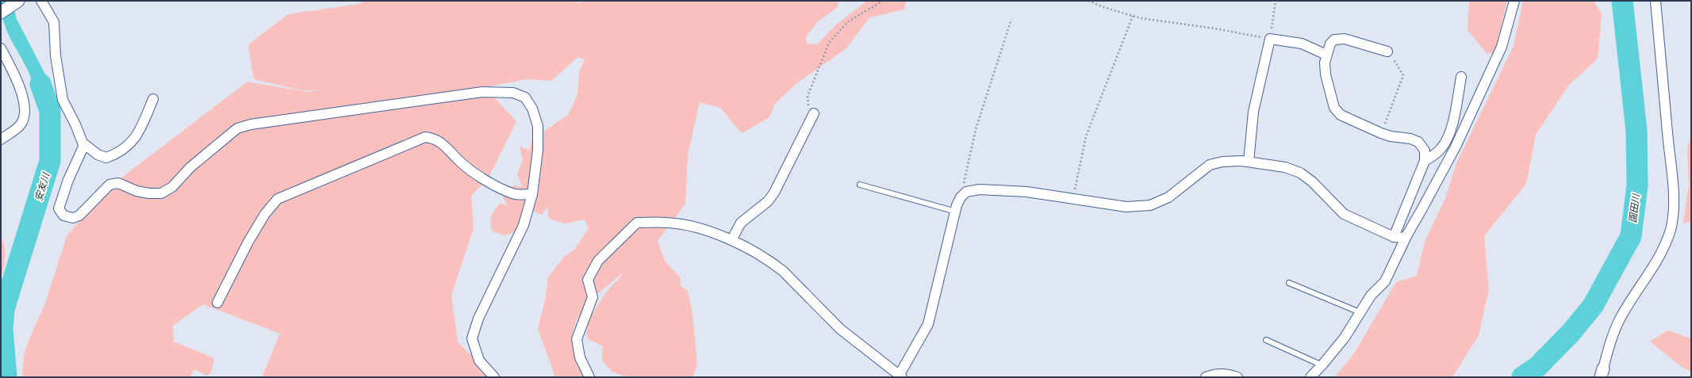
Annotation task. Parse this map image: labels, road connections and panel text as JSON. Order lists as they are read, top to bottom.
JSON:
{
  "water": ["安友川", "園田川"]
}
